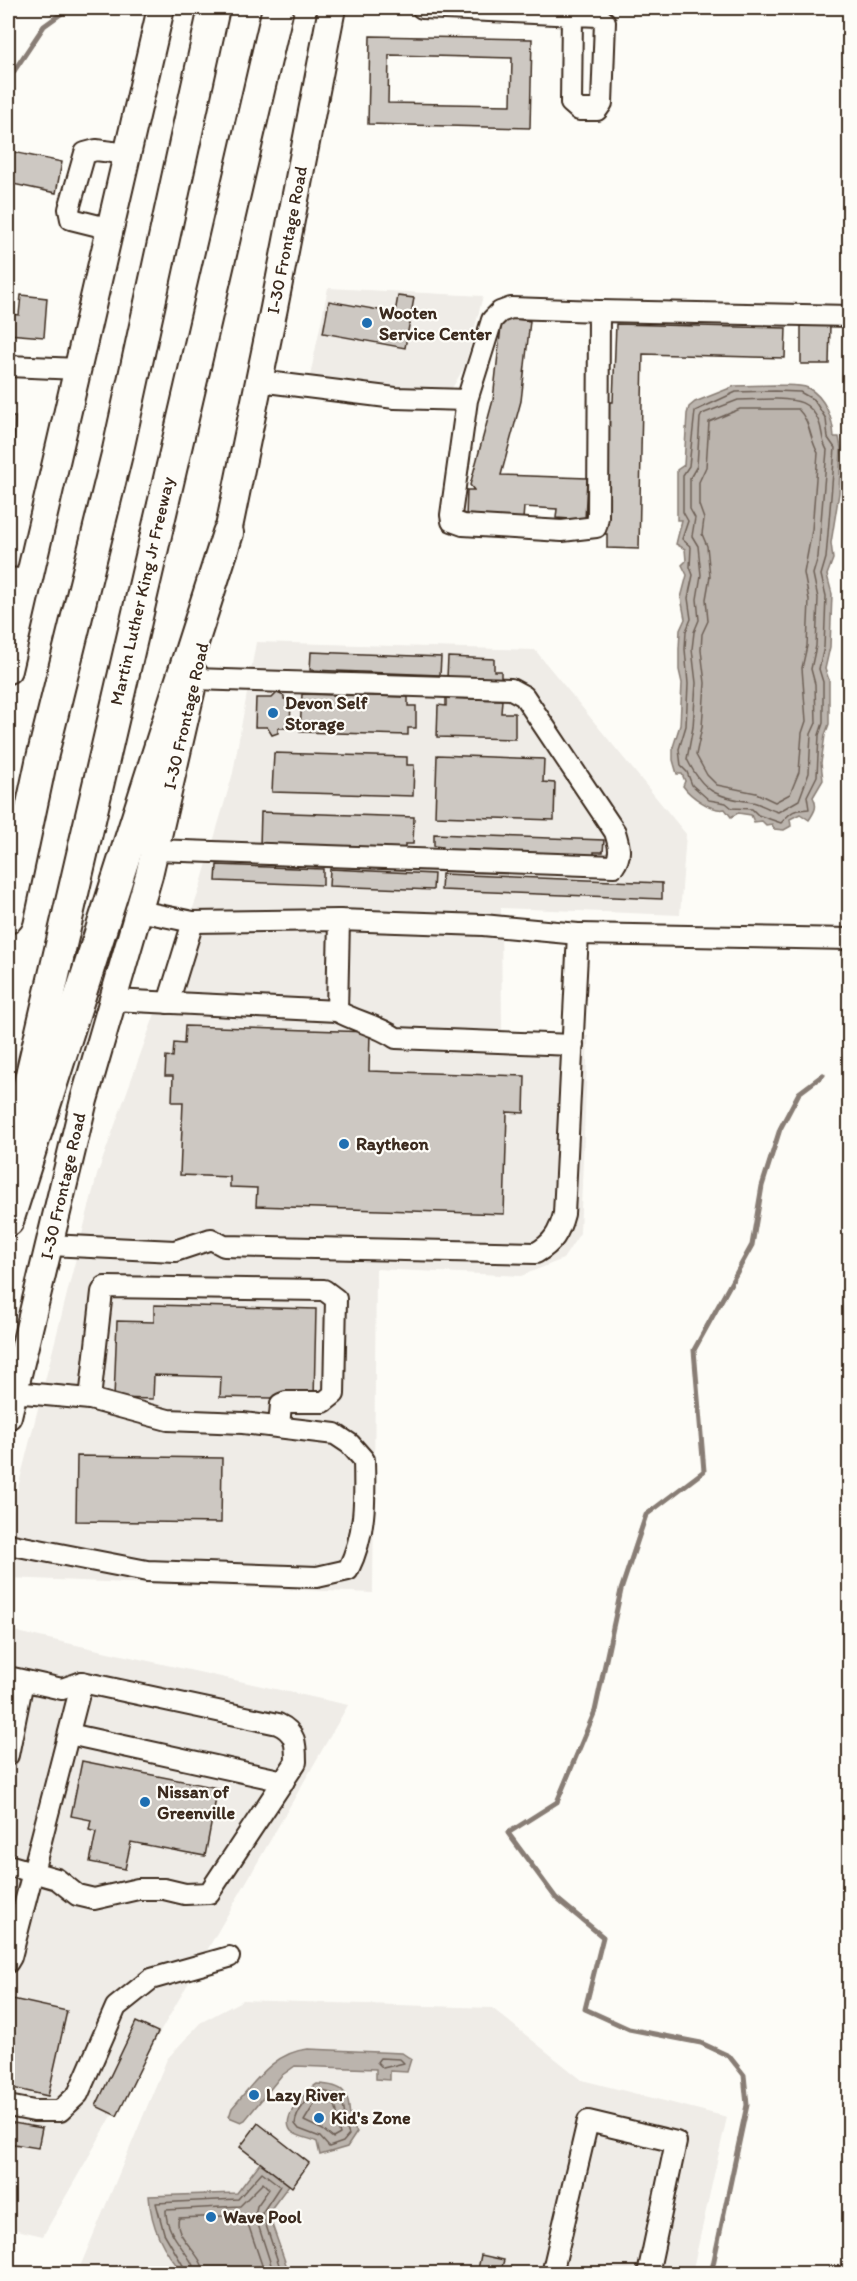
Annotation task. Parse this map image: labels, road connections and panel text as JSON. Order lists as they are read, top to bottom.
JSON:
{
  "streets": {
    "highway": ["Martin Luther King Jr Freeway"],
    "main road": ["I-30 Frontage Road"]
  },
  "places": [
    "Wooten Service Center",
    "Devon Self Storage",
    "Raytheon",
    "Nissan of Greenville",
    "Lazy River",
    "Kid's Zone",
    "Wave Pool"
  ]
}
